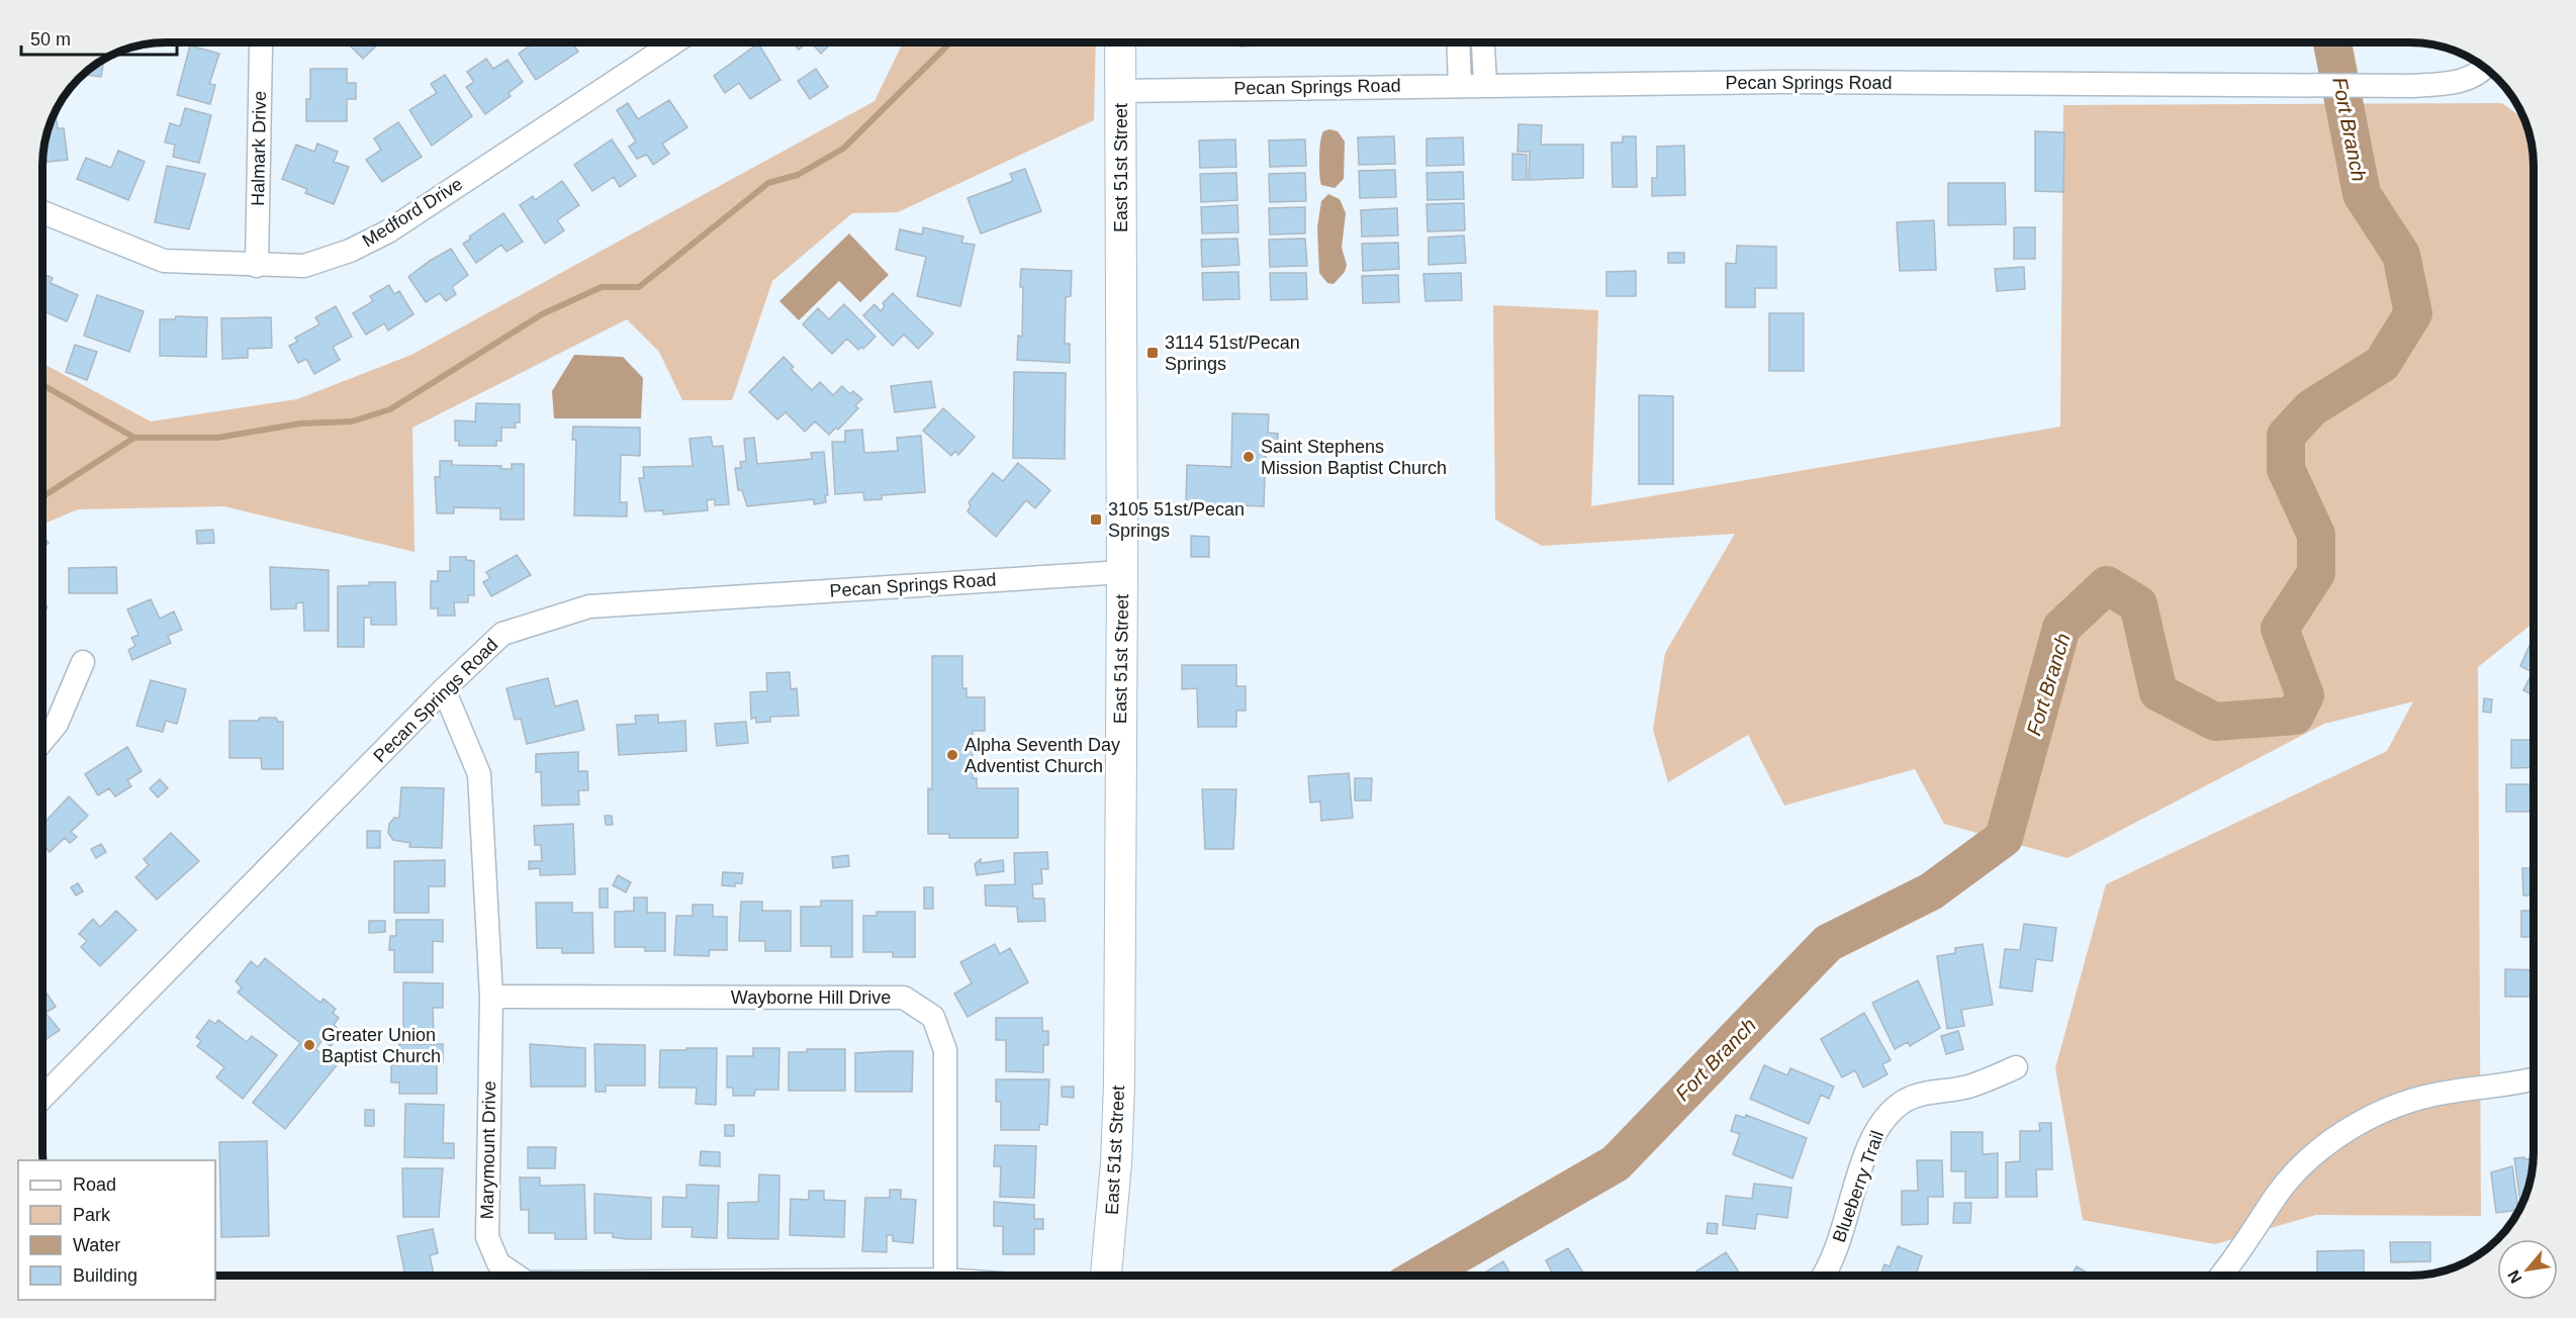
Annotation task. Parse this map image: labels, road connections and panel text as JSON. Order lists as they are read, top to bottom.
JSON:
{
  "streets": {
    "main road": ["East 51st Street"],
    "street": [
      "Pecan Springs Road",
      "Halmark Drive",
      "Medford Drive",
      "Wayborne Hill Drive",
      "Marymount Drive",
      "Blueberry Trail"
    ]
  },
  "crossings": [
    ["Pecan Springs Road", "East 51st Street"],
    ["Pecan Springs Road", "Marymount Drive"],
    ["Halmark Drive", "Medford Drive"],
    ["Wayborne Hill Drive", "Marymount Drive"]
  ],
  "water": ["Fort Branch"],
  "places": {
    "transit": ["3114 51st/Pecan Springs", "3105 51st/Pecan Springs"],
    "other": ["Saint Stephens Mission Baptist Church", "Alpha Seventh Day Adventist Church", "Greater Union Baptist Church"]
  },
  "legend": [
    "Road",
    "Park",
    "Water",
    "Building"
  ],
  "scale_bar": "50 m",
  "north": "bottom left"
}
